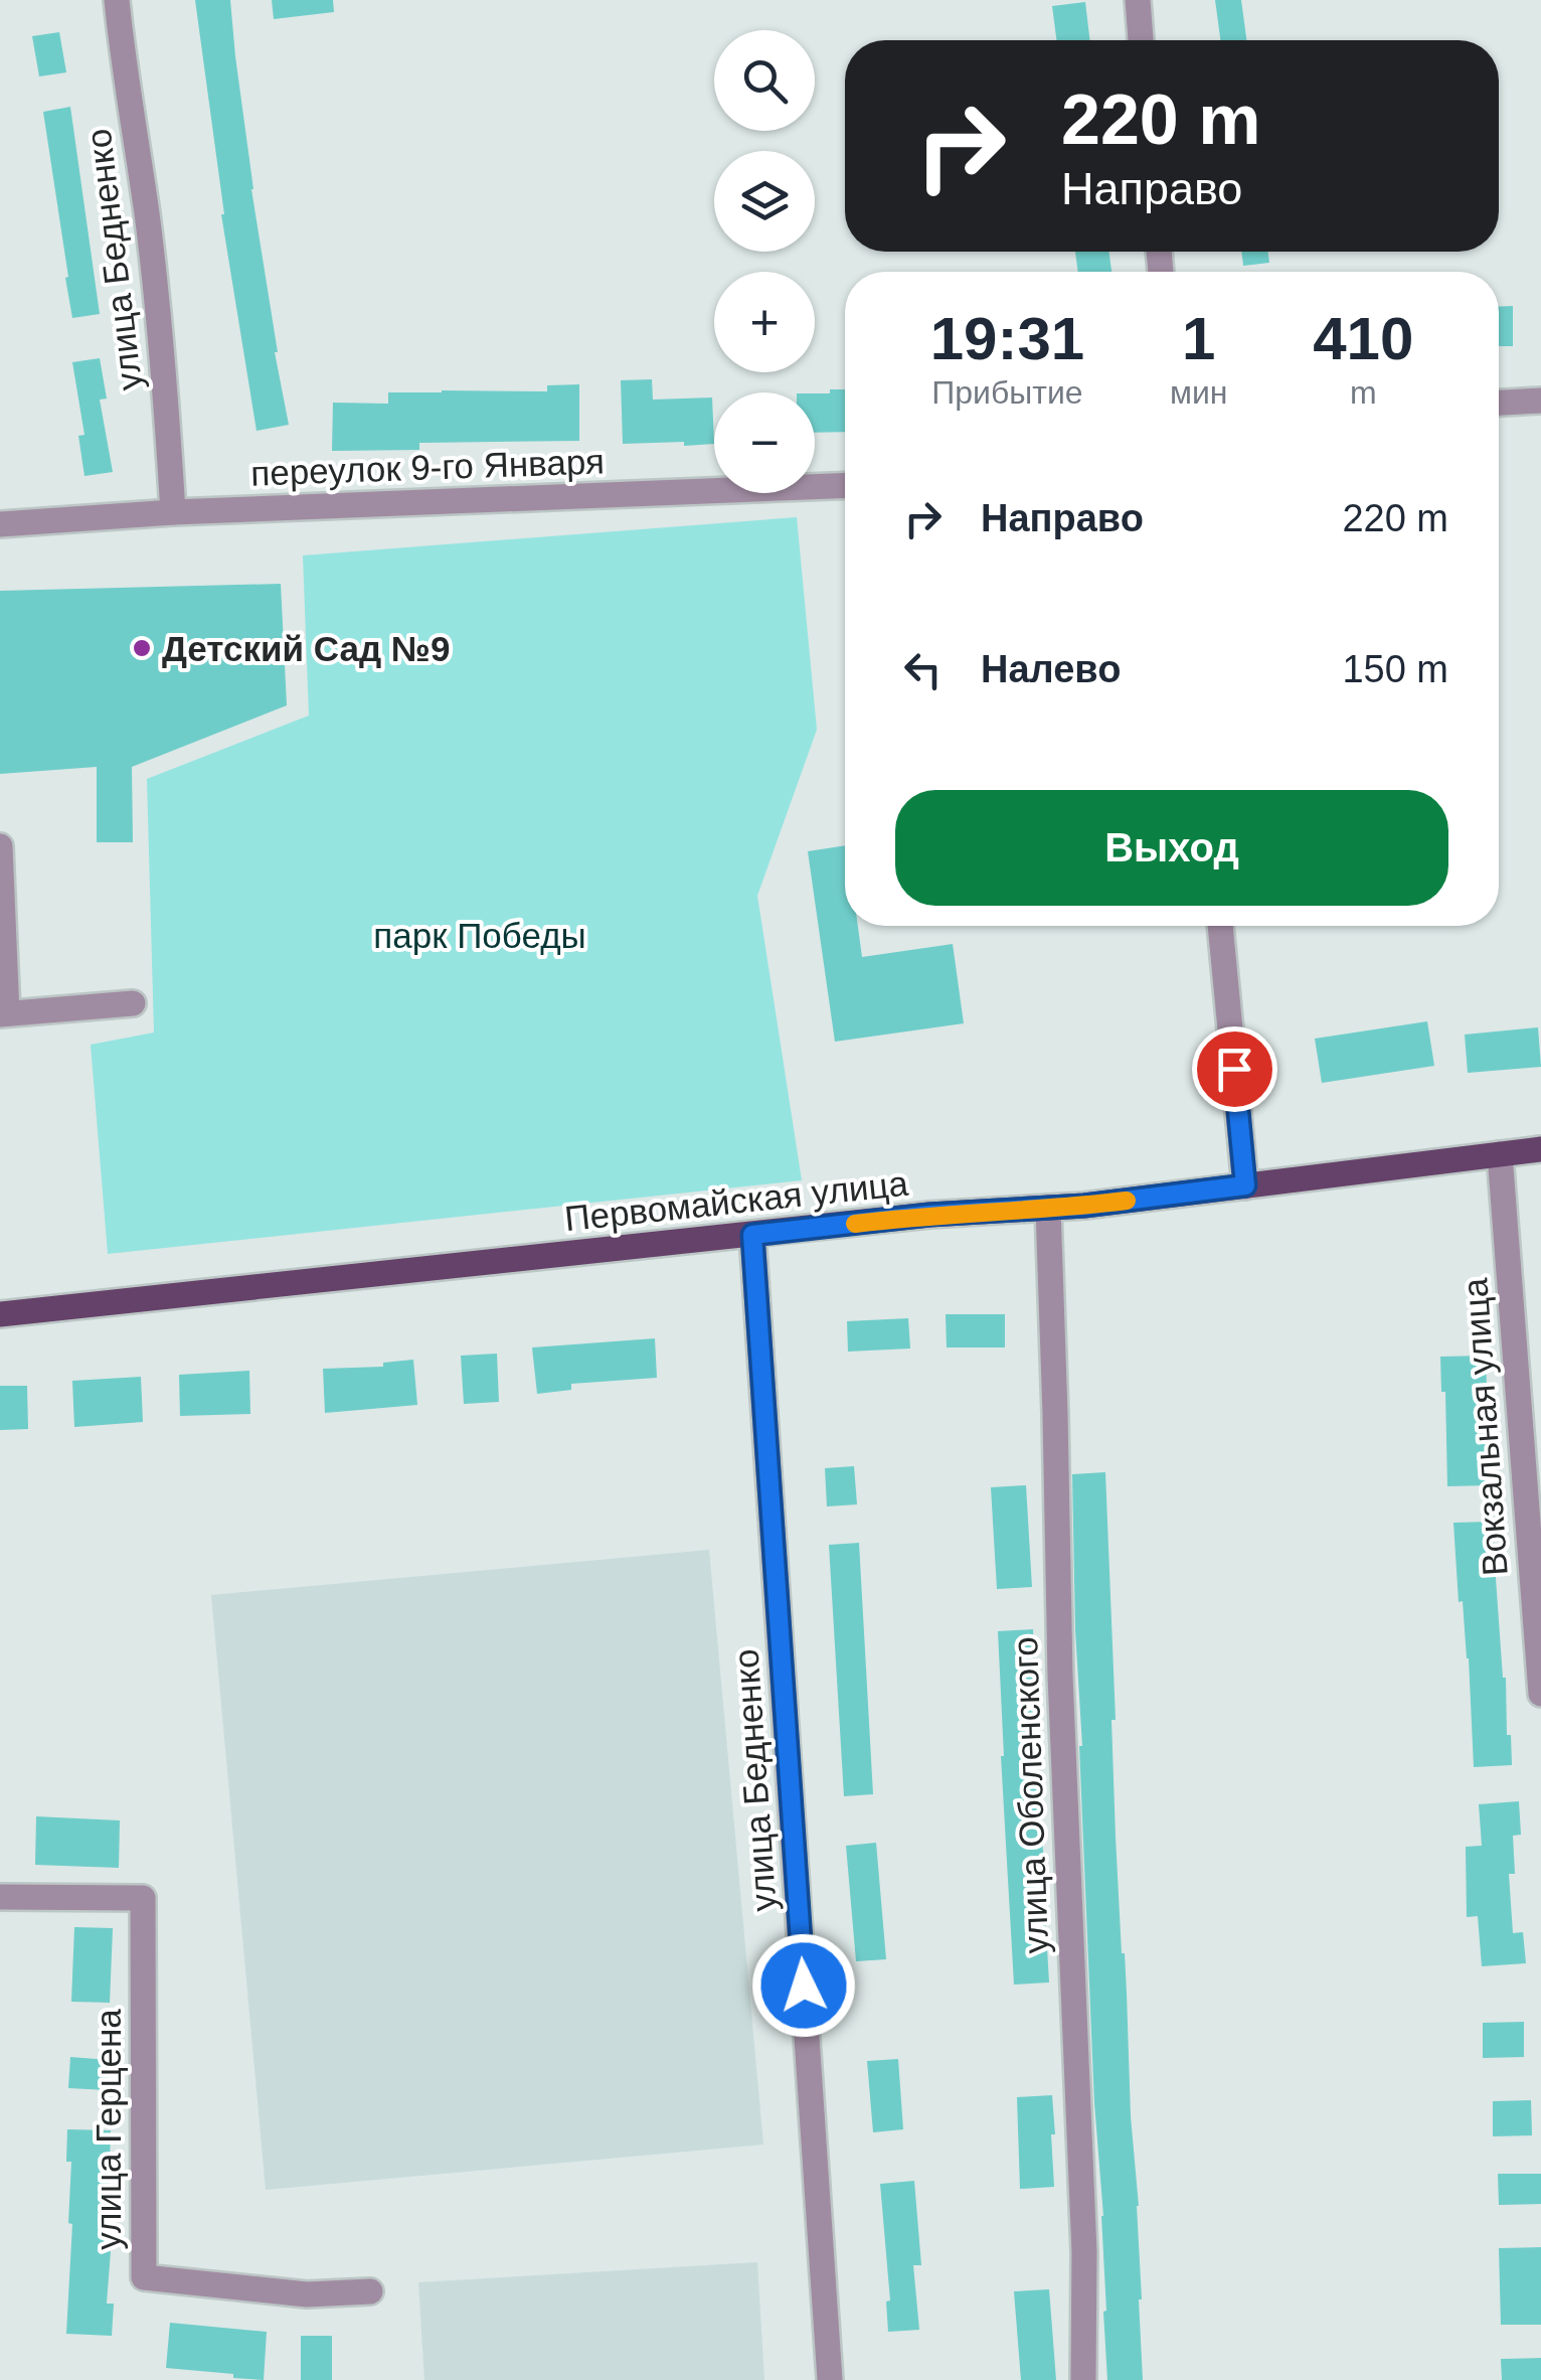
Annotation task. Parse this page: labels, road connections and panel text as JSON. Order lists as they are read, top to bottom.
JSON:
{
  "streets": {
    "main road": ["Первомайская улица"],
    "street": [
      "улица Бедненко",
      "переулок 9-го Января",
      "Вокзальная улица",
      "улица Оболенского",
      "улица Герцена"
    ]
  },
  "crossings": [
    ["улица Бедненко", "переулок 9-го Января"],
    ["улица Бедненко", "Первомайская улица"],
    ["Первомайская улица", "Вокзальная улица"],
    ["Первомайская улица", "улица Оболенского"]
  ],
  "parks": ["парк Победы"],
  "places": ["Детский Сад №9"],
  "page": {
    "map_buttons": ["+", "−"],
    "turn": ["220 m", "Направо"],
    "eta": [
      "19:31",
      "Прибытие",
      "1",
      "мин",
      "410",
      "m"
    ],
    "list": [
      {
        "name": "Направо",
        "value": "220 m"
      },
      {
        "name": "Налево",
        "value": "150 m"
      }
    ],
    "buttons": "Выход"
  }
}
